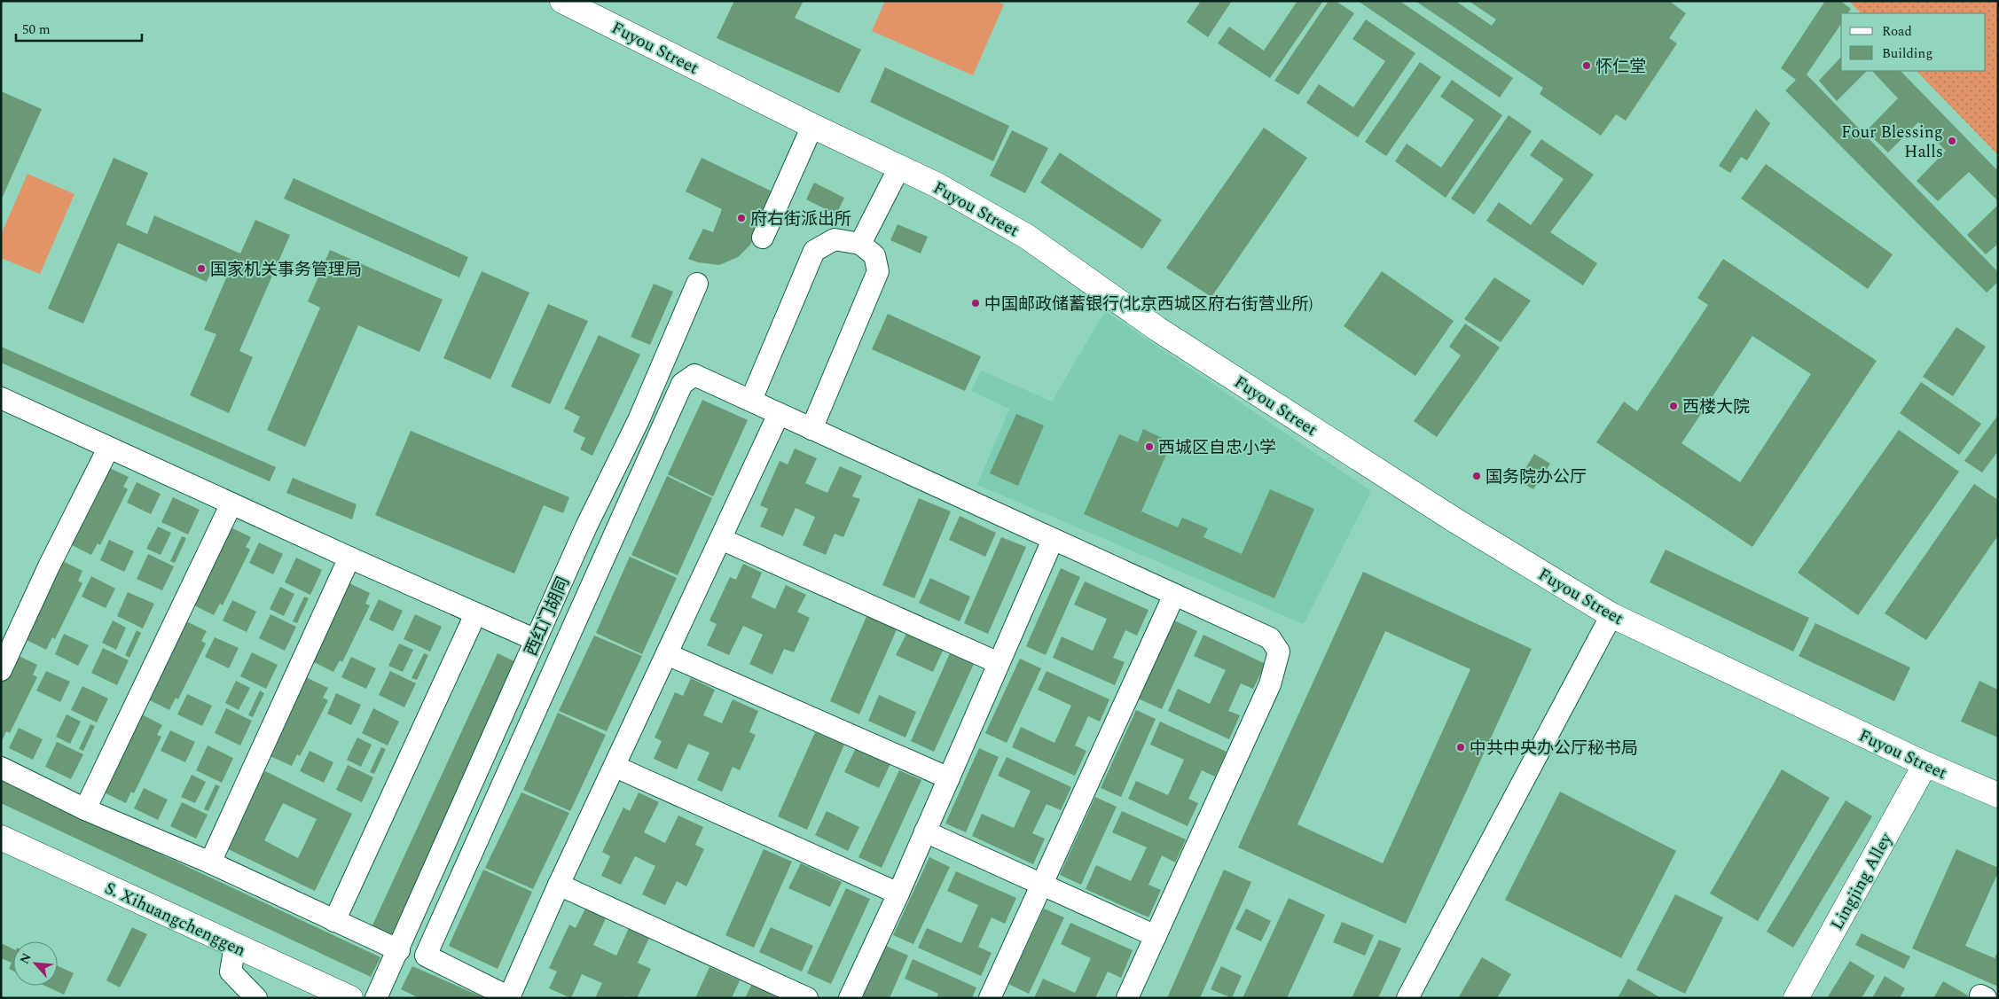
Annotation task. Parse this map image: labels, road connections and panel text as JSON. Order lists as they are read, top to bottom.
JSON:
{
  "streets": {
    "main road": ["Fuyou Street", "Lingjing Alley", "S. Xihuangchenggen"],
    "street": ["西红门胡同"]
  },
  "crossings": [
    ["Fuyou Street", "Lingjing Alley"]
  ],
  "places": [
    "怀仁堂",
    "Four Blessing Halls",
    "府右街派出所",
    "国家机关事务管理局",
    "中国邮政储蓄银行(北京西城区府右街营业所)",
    "西楼大院",
    "西城区自忠小学",
    "国务院办公厅",
    "中共中央办公厅秘书局"
  ],
  "legend": ["Road", "Building"],
  "scale_bar": "50 m",
  "north": "top left"
}
